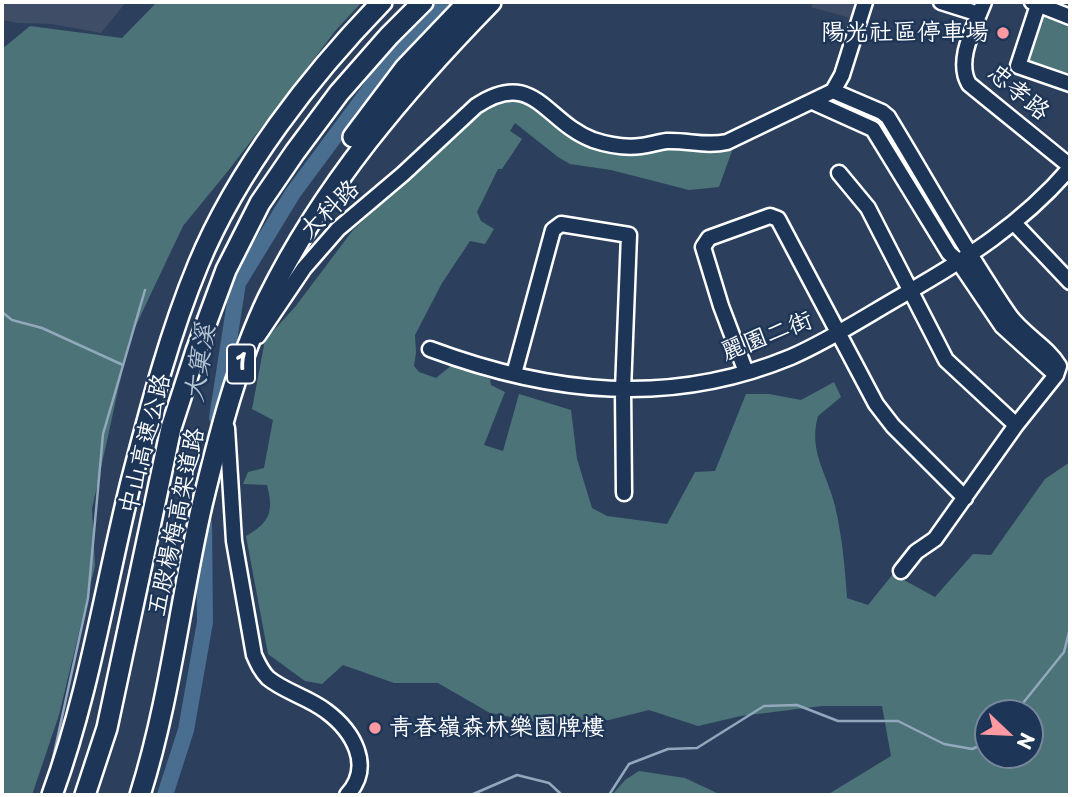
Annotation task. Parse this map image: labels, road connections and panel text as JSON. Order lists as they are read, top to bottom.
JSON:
{
  "streets": {
    "highway": ["1", "中山高速公路", "五股楊梅高架道路"],
    "street": ["忠孝路", "大科路", "麗園二街"]
  },
  "crossings": [
    ["忠孝路", "麗園二街"]
  ],
  "water": ["大窠溪"],
  "places": ["陽光社區停車場", "青春嶺森林樂園牌樓"],
  "north": "bottom right"
}
